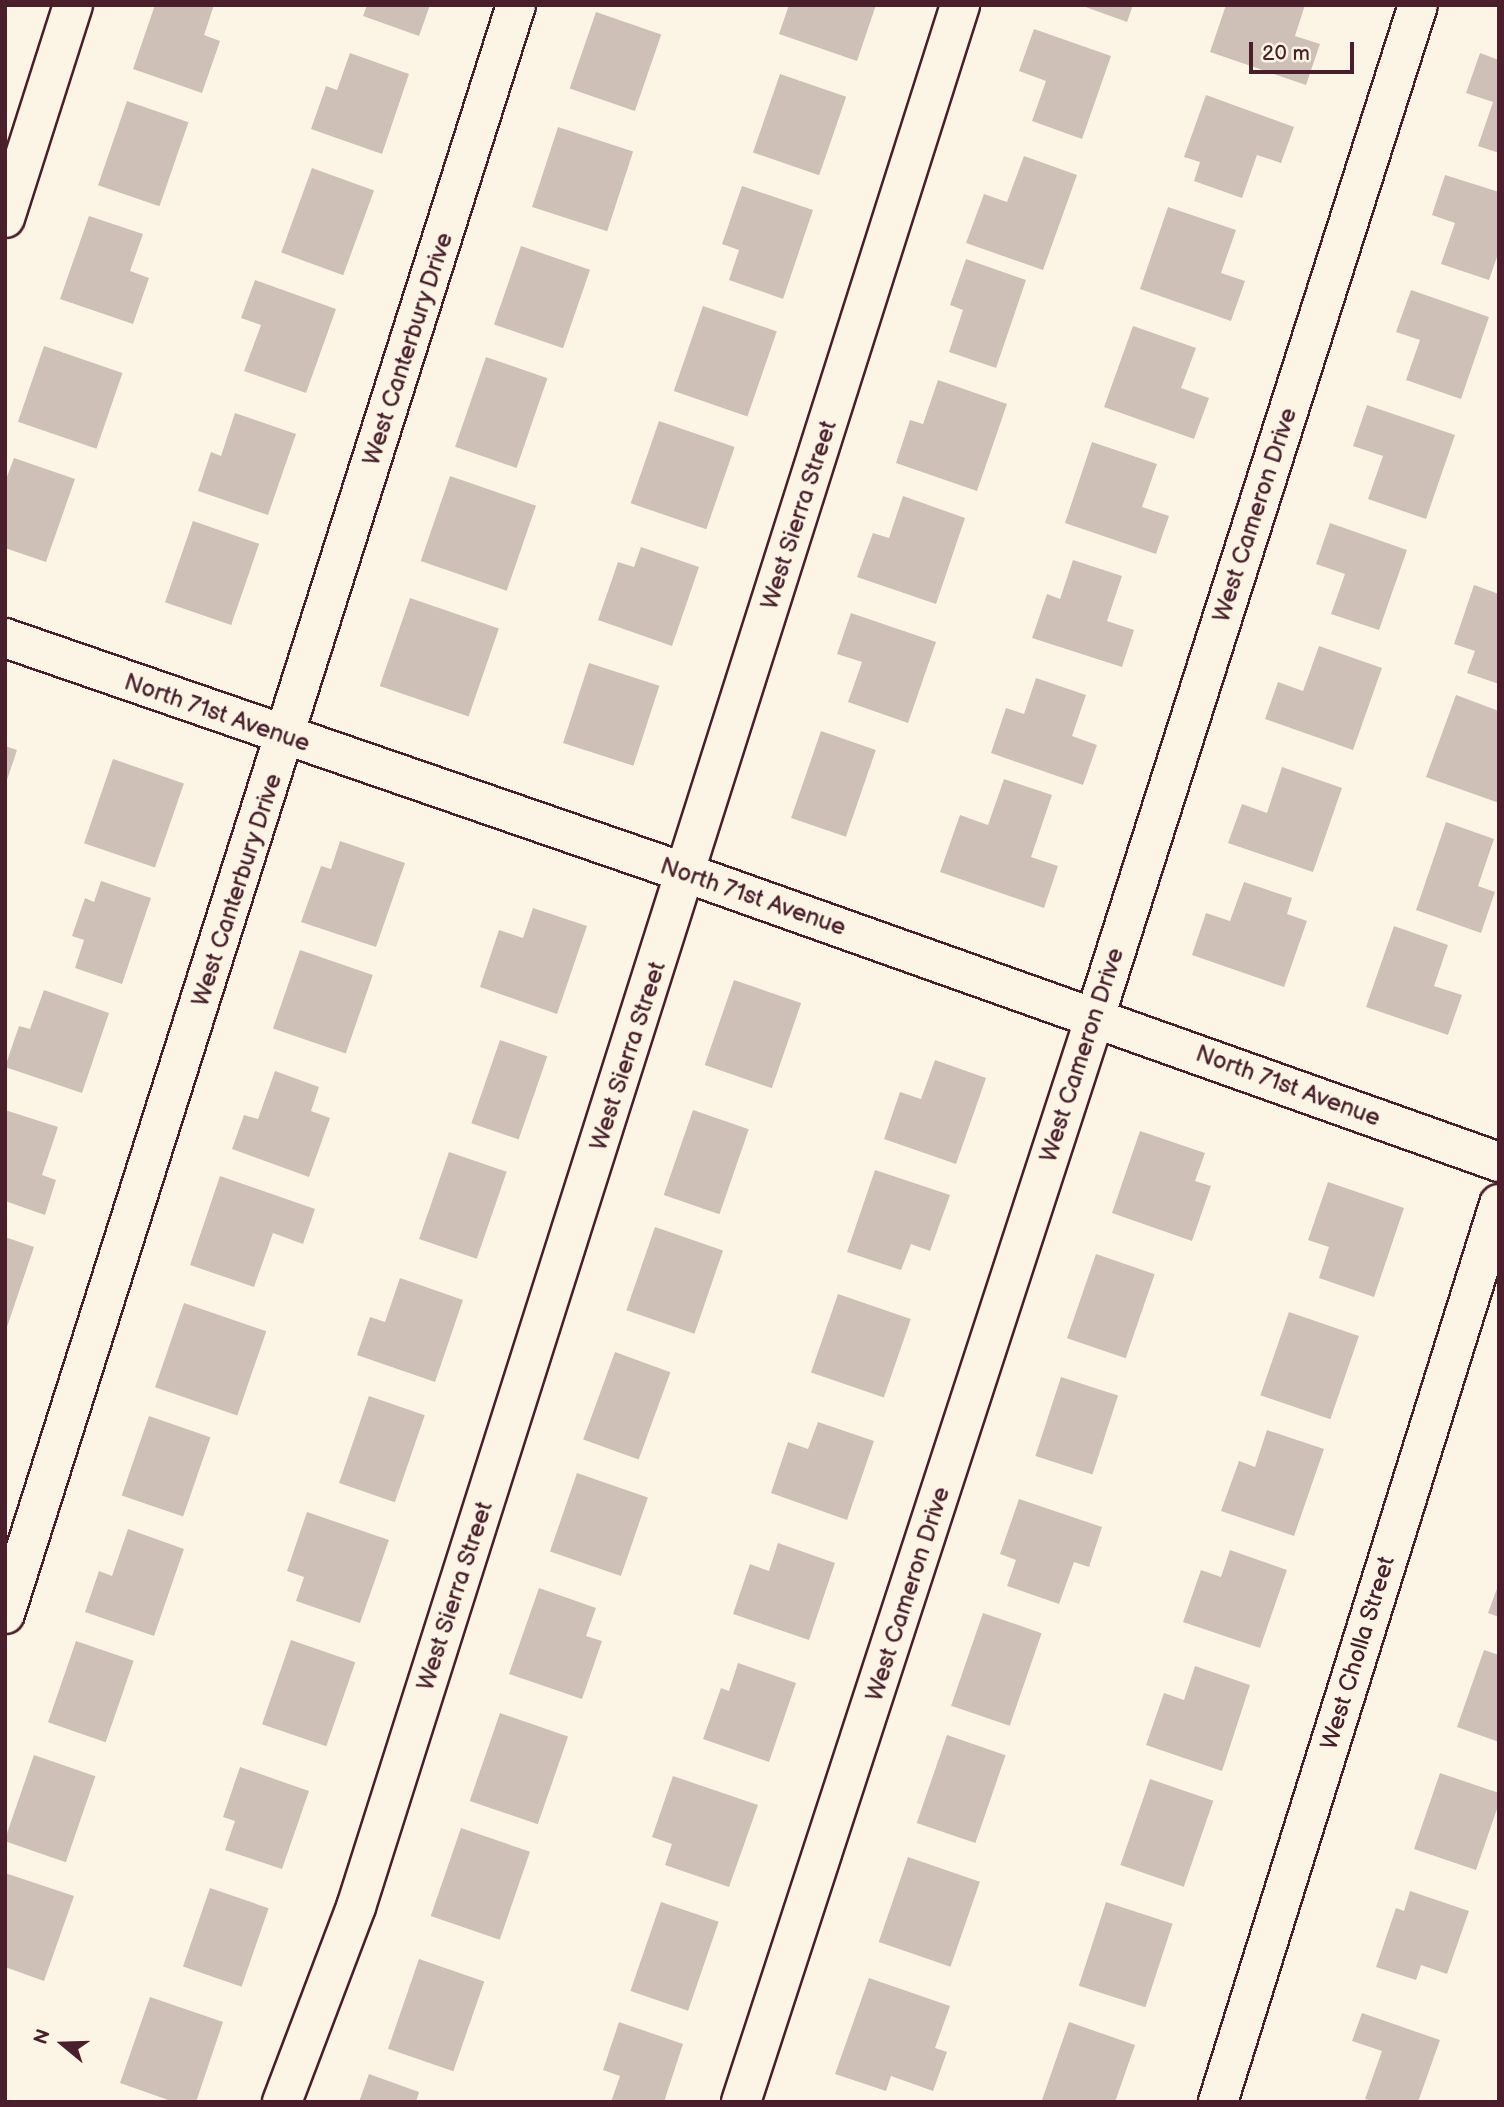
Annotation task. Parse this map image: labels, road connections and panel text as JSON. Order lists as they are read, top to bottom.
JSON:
{
  "streets": {
    "street": [
      "West Canterbury Drive",
      "West Sierra Street",
      "West Cameron Drive",
      "North 71st Avenue",
      "West Cholla Street"
    ]
  },
  "crossings": [
    ["West Canterbury Drive", "North 71st Avenue"],
    ["West Sierra Street", "North 71st Avenue"],
    ["West Cameron Drive", "North 71st Avenue"]
  ],
  "scale_bar": "20 m",
  "north": "left"
}
